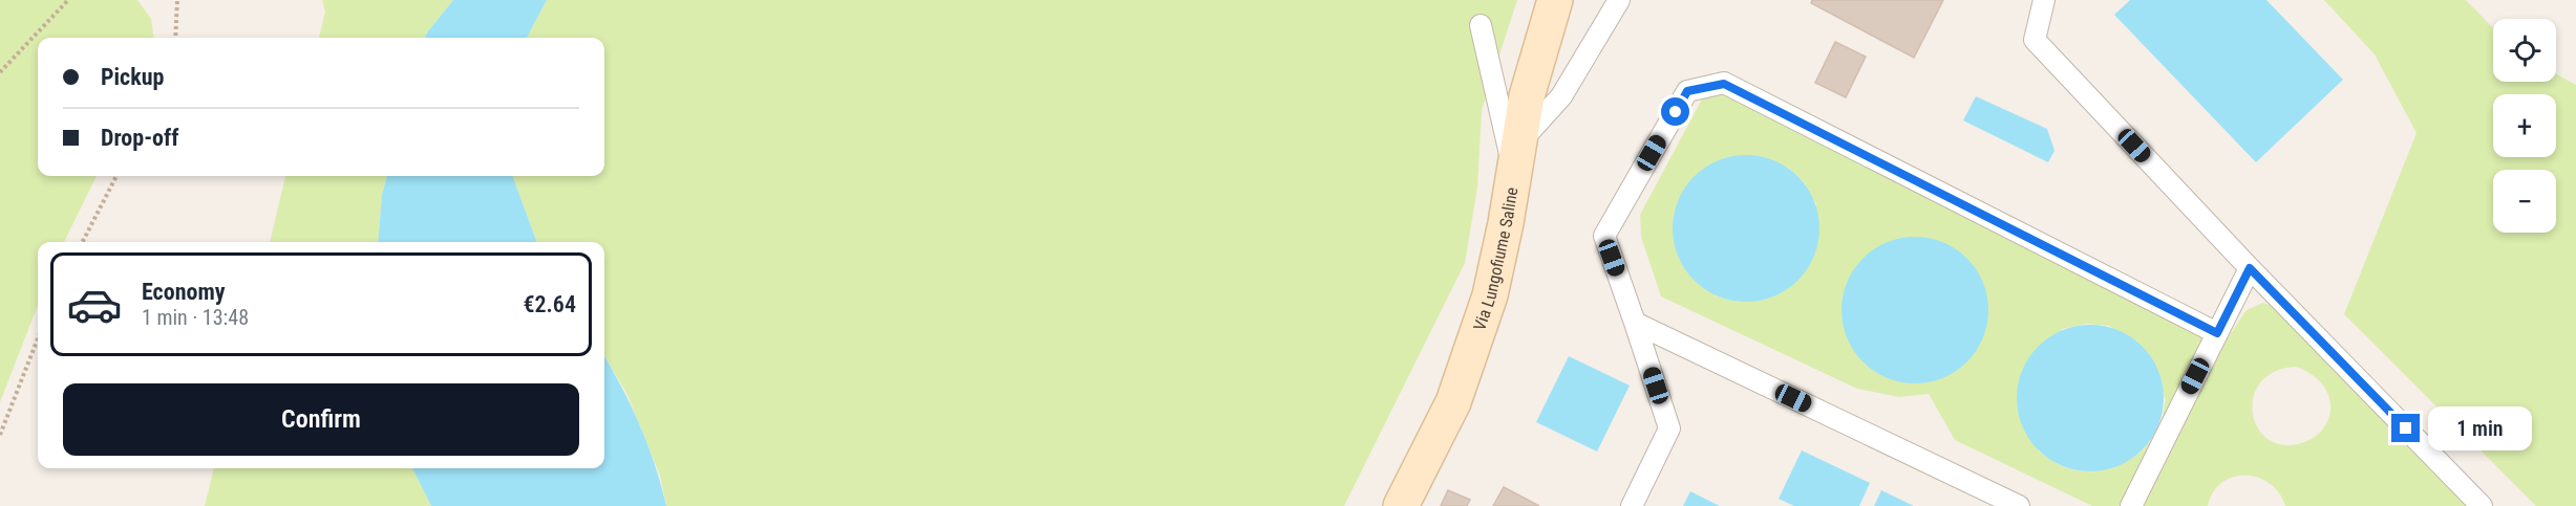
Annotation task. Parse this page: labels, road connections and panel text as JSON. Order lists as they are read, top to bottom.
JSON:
{
  "streets": {
    "street": ["Via Lungofiume Saline"]
  },
  "page": {
    "map_buttons": ["+", "−"],
    "banner": ["Pickup", "Drop-off"],
    "list": [
      {
        "name": "Economy",
        "note": "1 min · 13:48",
        "value": "€2.64"
      }
    ],
    "buttons": "Confirm",
    "bubble": "1 min"
  }
}
